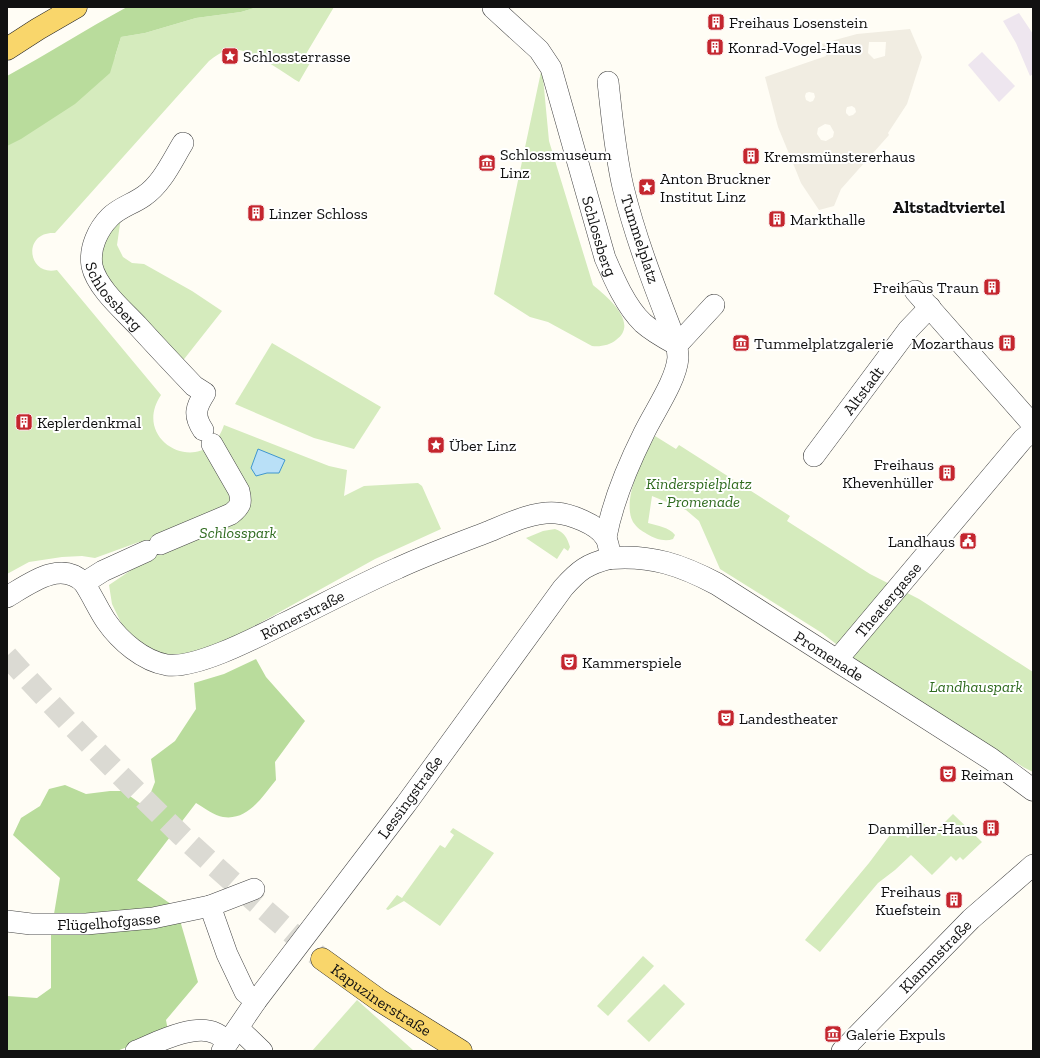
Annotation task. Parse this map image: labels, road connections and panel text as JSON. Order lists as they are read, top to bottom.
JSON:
{
  "streets": {
    "main road": ["Kapuzinerstraße"],
    "street": [
      "Schlossberg",
      "Tummelplatz",
      "Altstadt",
      "Theatergasse",
      "Römerstraße",
      "Promenade",
      "Lessingstraße",
      "Flügelhofgasse",
      "Klammstraße"
    ]
  },
  "crossings": [
    ["Schlossberg", "Tummelplatz"],
    ["Schlossberg", "Römerstraße"],
    ["Tummelplatz", "Römerstraße"],
    ["Tummelplatz", "Promenade"],
    ["Tummelplatz", "Lessingstraße"],
    ["Theatergasse", "Promenade"],
    ["Römerstraße", "Promenade"],
    ["Römerstraße", "Lessingstraße"],
    ["Promenade", "Lessingstraße"]
  ],
  "districts": ["Altstadtviertel"],
  "parks": ["Kinderspielplatz - Promenade", "Schlosspark", "Landhauspark"],
  "places": {
    "building": [
      "Freihaus Losenstein",
      "Konrad-Vogel-Haus",
      "Kremsmünstererhaus",
      "Linzer Schloss",
      "Markthalle",
      "Freihaus Traun",
      "Mozarthaus",
      "Keplerdenkmal",
      "Freihaus Khevenhüller",
      "Danmiller-Haus",
      "Freihaus Kuefstein"
    ],
    "place": ["Schlossterrasse", "Anton Bruckner Institut Linz", "Über Linz"],
    "museum": ["Schlossmuseum Linz", "Tummelplatzgalerie", "Galerie Expuls"],
    "public building": ["Landhaus"],
    "theatre": ["Kammerspiele", "Landestheater", "Reiman"]
  }
}
